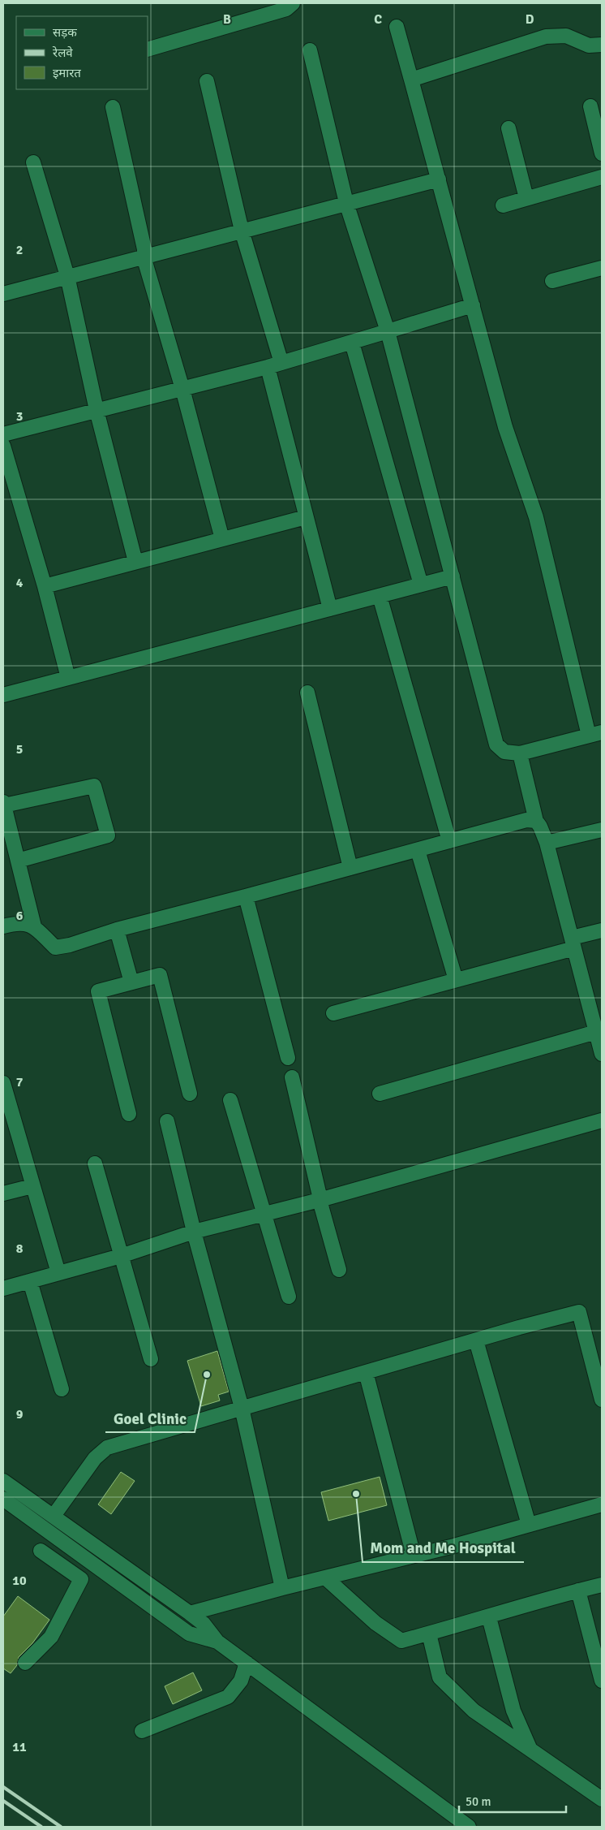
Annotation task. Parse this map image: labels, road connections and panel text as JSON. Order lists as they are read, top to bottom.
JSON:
{
  "places": ["Goel Clinic", "Mom and Me Hospital"],
  "legend": ["सड़क", "रेलवे", "इमारत"],
  "scale_bar": "50 m",
  "grid": {
    "columns": ["B", "C", "D"],
    "rows": [
      "2",
      "3",
      "4",
      "5",
      "6",
      "7",
      "8",
      "9",
      "10",
      "11"
    ]
  }
}
